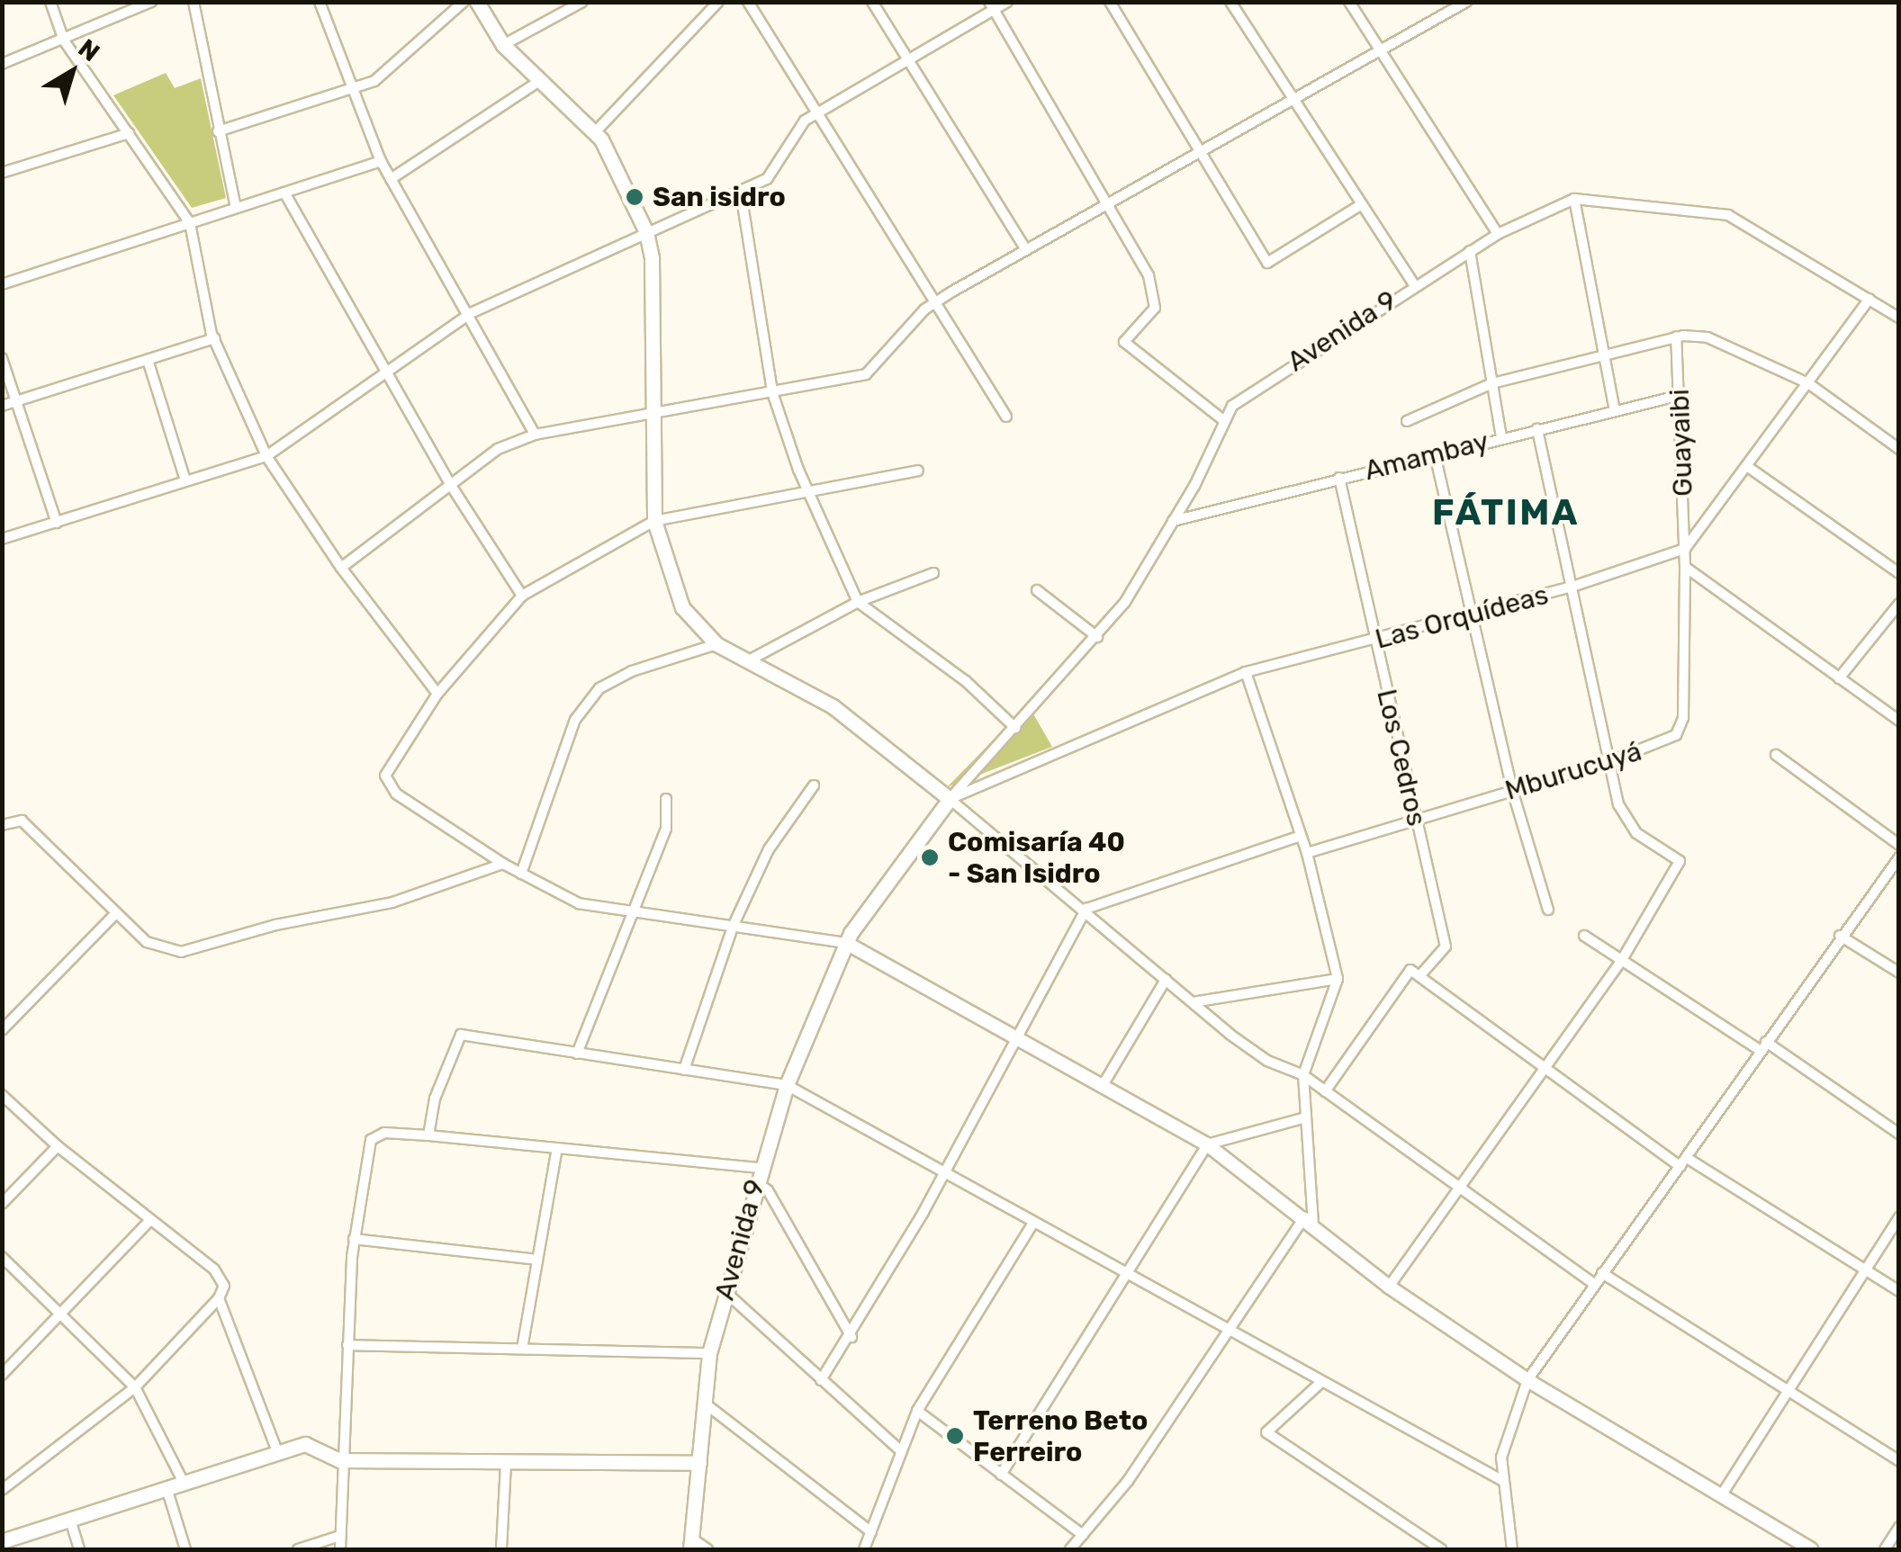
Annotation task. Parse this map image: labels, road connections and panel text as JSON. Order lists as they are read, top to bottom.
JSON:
{
  "streets": {
    "main road": ["Avenida 9"],
    "street": [
      "Guayaibi",
      "Amambay",
      "Las Orquídeas",
      "Los Cedros",
      "Mburucuyá"
    ]
  },
  "crossings": [
    ["Avenida 9", "Amambay"],
    ["Avenida 9", "Las Orquídeas"],
    ["Guayaibi", "Amambay"],
    ["Guayaibi", "Las Orquídeas"],
    ["Guayaibi", "Mburucuyá"],
    ["Amambay", "Los Cedros"],
    ["Las Orquídeas", "Los Cedros"],
    ["Los Cedros", "Mburucuyá"]
  ],
  "districts": ["FÁTIMA"],
  "places": ["San isidro", "Comisaría 40 - San Isidro", "Terreno Beto Ferreiro"],
  "north": "top right"
}
